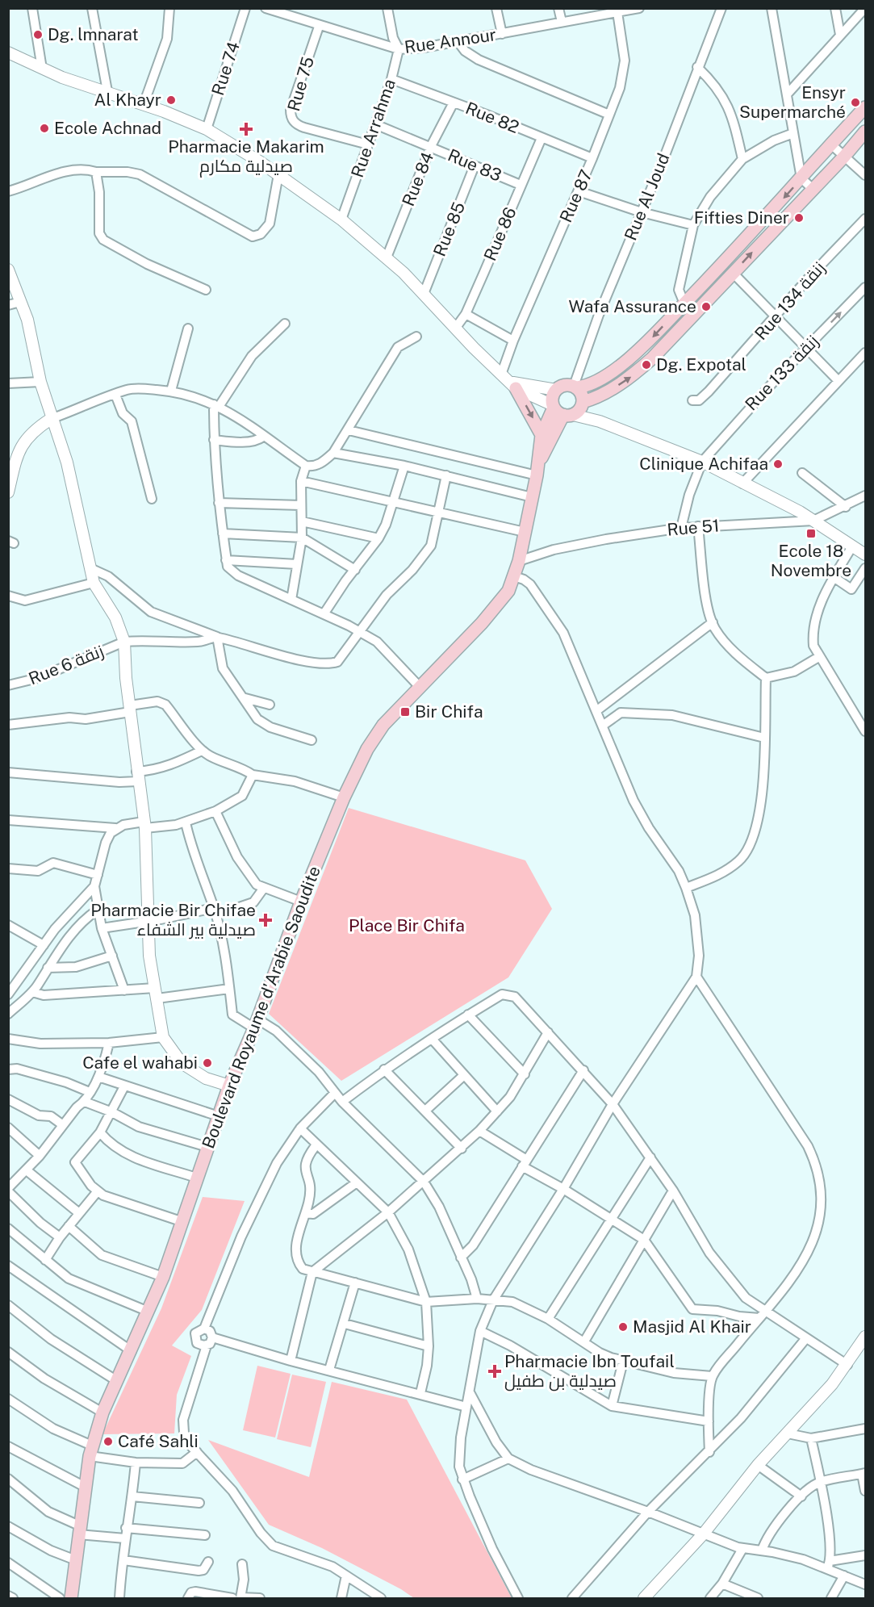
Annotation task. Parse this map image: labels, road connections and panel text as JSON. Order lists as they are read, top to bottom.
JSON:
{
  "streets": {
    "main road": ["Boulevard Royaume d'Arabie Saoudite"],
    "street": [
      "Rue Annour",
      "Rue 74",
      "Rue 75",
      "Rue 82",
      "Rue Arrahma",
      "Rue 83",
      "Rue 84",
      "Rue 87",
      "Rue Al Joud",
      "Rue 85",
      "Rue 86",
      "Rue 134 زنقة",
      "Rue 133 زنقة",
      "Rue 51",
      "Rue 6 زنقة"
    ]
  },
  "crossings": [
    ["Rue Annour", "Rue 75"],
    ["Rue Annour", "Rue Arrahma"],
    ["Rue Annour", "Rue 87"],
    ["Rue 75", "Rue Arrahma"],
    ["Rue 82", "Rue Arrahma"],
    ["Rue 82", "Rue 84"],
    ["Rue 82", "Rue 87"],
    ["Rue 82", "Rue 86"],
    ["Rue Arrahma", "Rue 83"],
    ["Rue 83", "Rue 84"],
    ["Rue 83", "Rue 85"],
    ["Rue 83", "Rue 86"],
    ["Rue 51", "Boulevard Royaume d'Arabie Saoudite"]
  ],
  "parks": ["Place Bir Chifa"],
  "places": {
    "other": [
      "Dg. lmnarat",
      "Al Khayr",
      "Ensyr Supermarché",
      "Ecole Achnad",
      "Fifties Diner",
      "Wafa Assurance",
      "Dg. Expotal",
      "Clinique Achifaa",
      "Cafe el wahabi",
      "Masjid Al Khair",
      "Café Sahli"
    ],
    "health": ["Pharmacie Makarim صيدلية مكارم", "Pharmacie Bir Chifae صيدلية بير الشفاء", "Pharmacie Ibn Toufail صيدلية بن طفيل"],
    "transit": ["Ecole 18 Novembre", "Bir Chifa"]
  }
}
